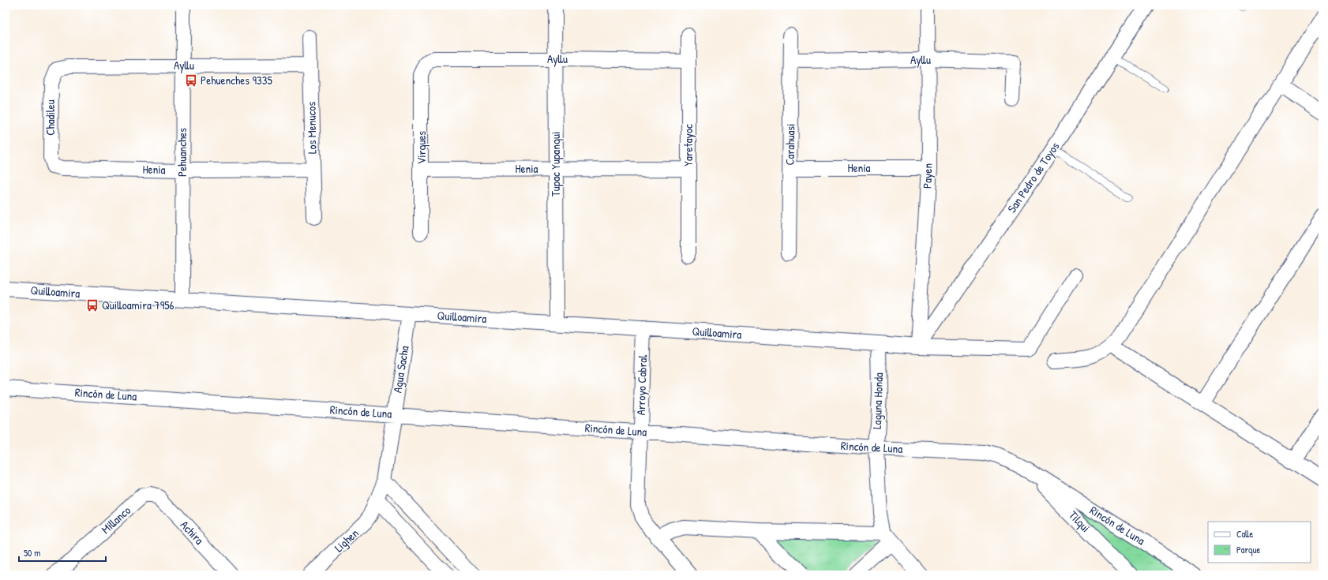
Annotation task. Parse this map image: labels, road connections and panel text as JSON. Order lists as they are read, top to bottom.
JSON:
{
  "streets": {
    "street": [
      "Ayllu",
      "Chadileu",
      "Los Menucos",
      "Carahuasi",
      "Yaretayoc",
      "Virques",
      "Pehuanches",
      "Tupac Yupanqui",
      "Henia",
      "Payen",
      "San Pedro de Toyos",
      "Quilloamira",
      "Agua Sacha",
      "Arroyo Cabral",
      "Rincón de Luna",
      "Laguna Honda",
      "Millanco",
      "Tilqui",
      "Achira",
      "Lighen"
    ]
  },
  "crossings": [
    ["Ayllu", "Chadileu"],
    ["Ayllu", "Los Menucos"],
    ["Ayllu", "Carahuasi"],
    ["Ayllu", "Yaretayoc"],
    ["Ayllu", "Virques"],
    ["Ayllu", "Pehuanches"],
    ["Ayllu", "Tupac Yupanqui"],
    ["Ayllu", "Payen"],
    ["Chadileu", "Henia"],
    ["Los Menucos", "Henia"],
    ["Carahuasi", "Henia"],
    ["Yaretayoc", "Henia"],
    ["Virques", "Henia"],
    ["Pehuanches", "Henia"],
    ["Pehuanches", "Quilloamira"],
    ["Tupac Yupanqui", "Henia"],
    ["Tupac Yupanqui", "Quilloamira"],
    ["Henia", "Payen"],
    ["Payen", "San Pedro de Toyos"],
    ["Payen", "Quilloamira"],
    ["San Pedro de Toyos", "Quilloamira"],
    ["Quilloamira", "Agua Sacha"],
    ["Quilloamira", "Arroyo Cabral"],
    ["Quilloamira", "Laguna Honda"],
    ["Agua Sacha", "Rincón de Luna"],
    ["Agua Sacha", "Lighen"],
    ["Arroyo Cabral", "Rincón de Luna"],
    ["Rincón de Luna", "Laguna Honda"],
    ["Rincón de Luna", "Tilqui"],
    ["Millanco", "Achira"]
  ],
  "places": {
    "bus stop": ["Pehuenches 9335", "Quilloamira 7956"]
  },
  "legend": ["Calle", "Parque"],
  "scale_bar": "50 m"
}
